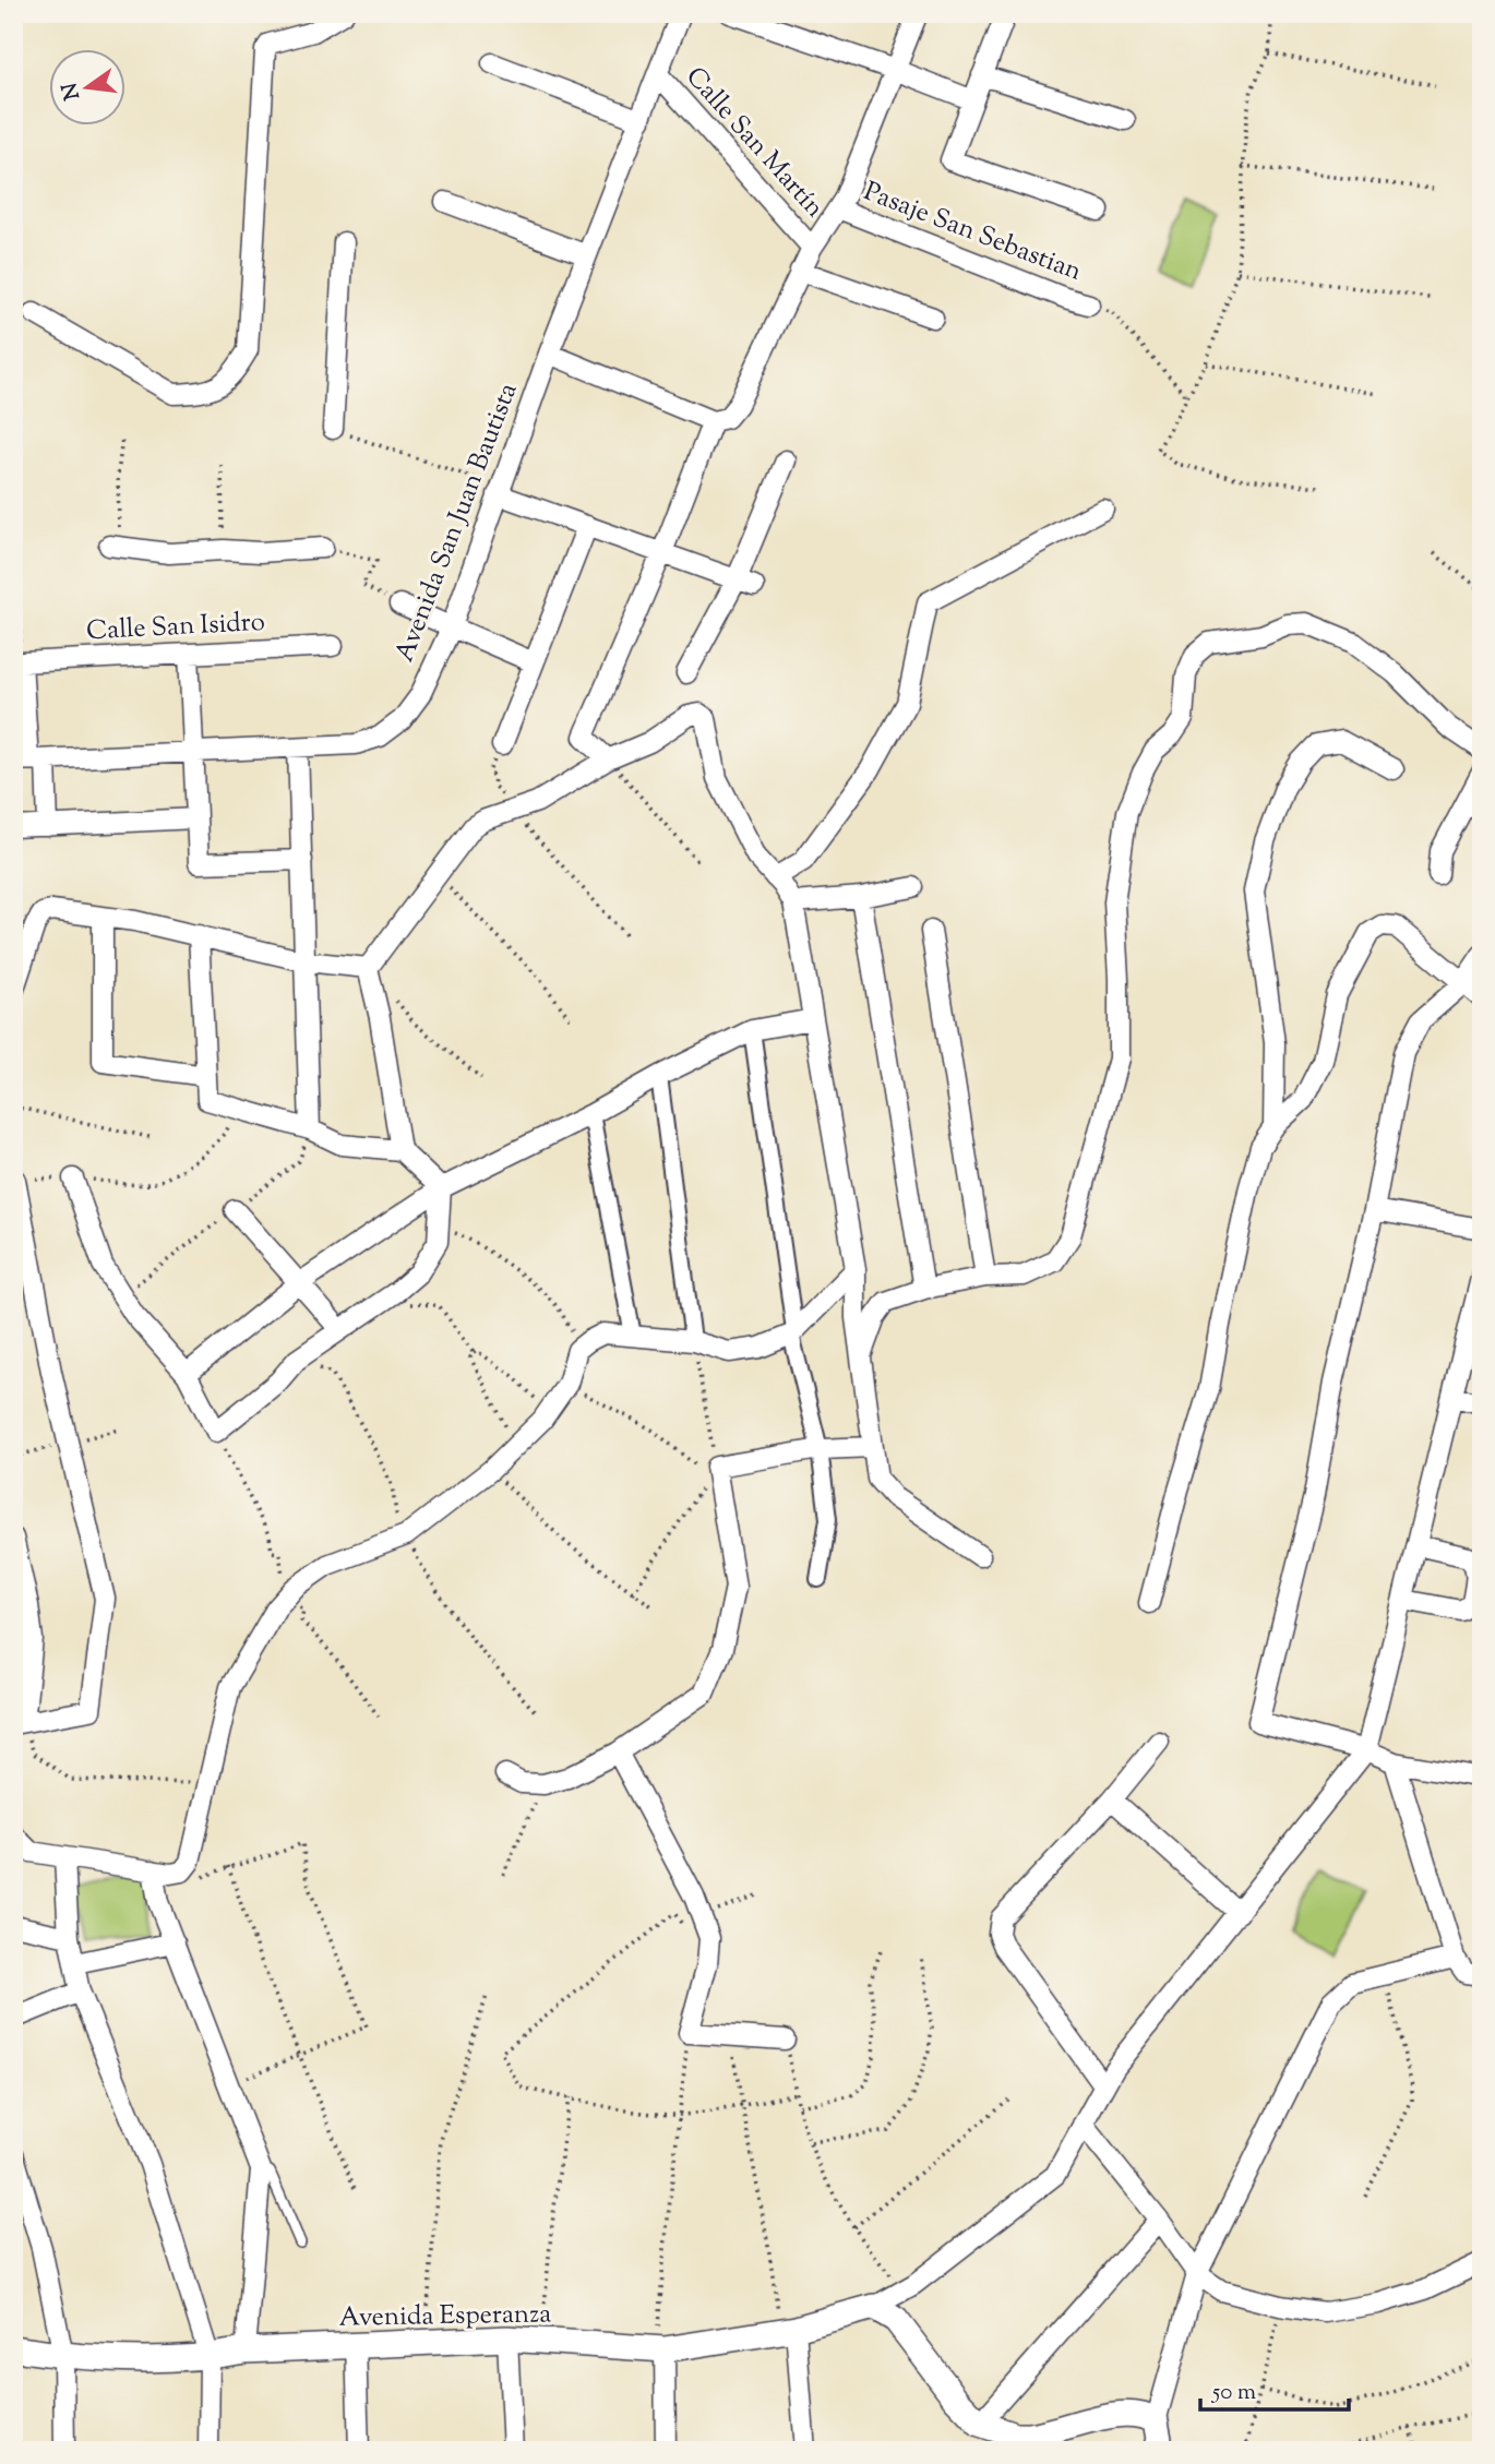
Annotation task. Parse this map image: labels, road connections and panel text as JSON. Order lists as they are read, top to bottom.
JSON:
{
  "streets": {
    "street": [
      "Calle San Martín",
      "Pasaje San Sebastian",
      "Avenida San Juan Bautista",
      "Calle San Isidro",
      "Avenida Esperanza"
    ]
  },
  "crossings": [
    ["Calle San Martín", "Avenida San Juan Bautista"]
  ],
  "scale_bar": "50 m",
  "north": "left"
}
